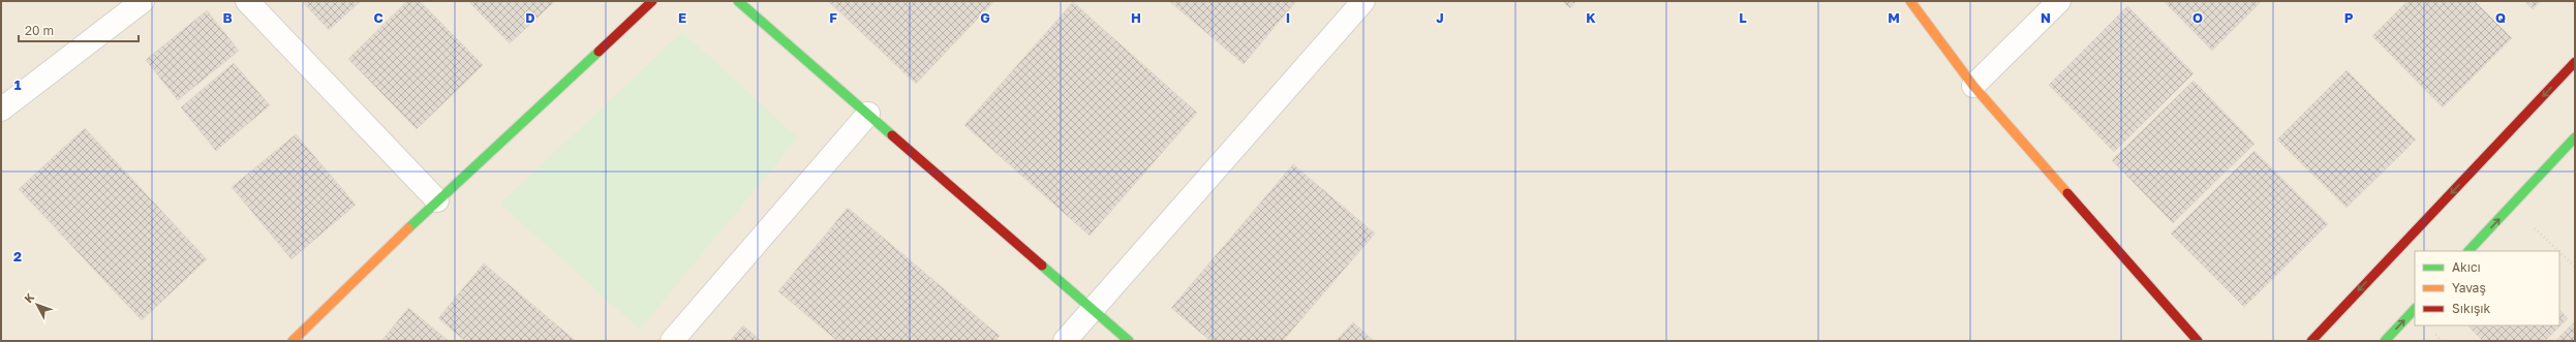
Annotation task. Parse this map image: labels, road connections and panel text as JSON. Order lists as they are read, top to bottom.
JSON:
{
  "legend": ["Akıcı", "Yavaş", "Sıkışık"],
  "scale_bar": "20 m",
  "north": "top left",
  "grid": {
    "columns": [
      "B",
      "C",
      "D",
      "E",
      "F",
      "G",
      "H",
      "I",
      "J",
      "K",
      "L",
      "M",
      "N",
      "O",
      "P",
      "Q"
    ],
    "rows": ["1", "2"]
  }
}
